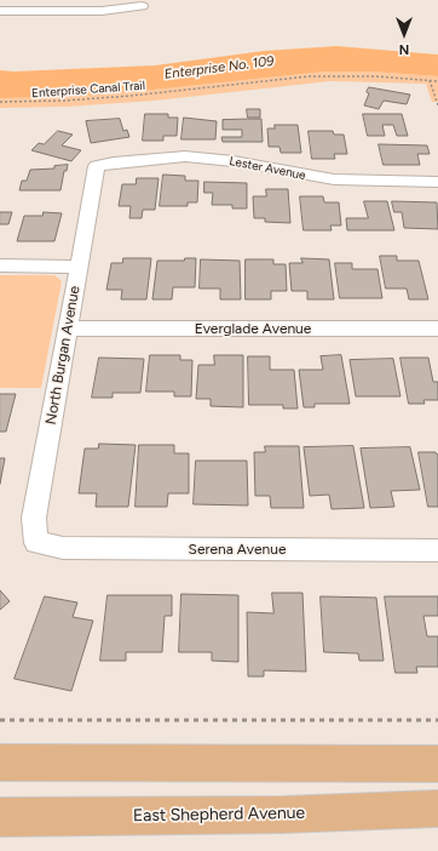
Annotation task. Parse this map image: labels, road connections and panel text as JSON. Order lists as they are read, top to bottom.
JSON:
{
  "streets": {
    "main road": ["East Shepherd Avenue"],
    "street": [
      "Lester Avenue",
      "Everglade Avenue",
      "North Burgan Avenue",
      "Serena Avenue"
    ],
    "path": ["Enterprise Canal Trail"]
  },
  "crossings": [
    ["Lester Avenue", "North Burgan Avenue"],
    ["Everglade Avenue", "North Burgan Avenue"],
    ["North Burgan Avenue", "Serena Avenue"]
  ],
  "water": ["Enterprise No. 109"],
  "north": "bottom"
}
